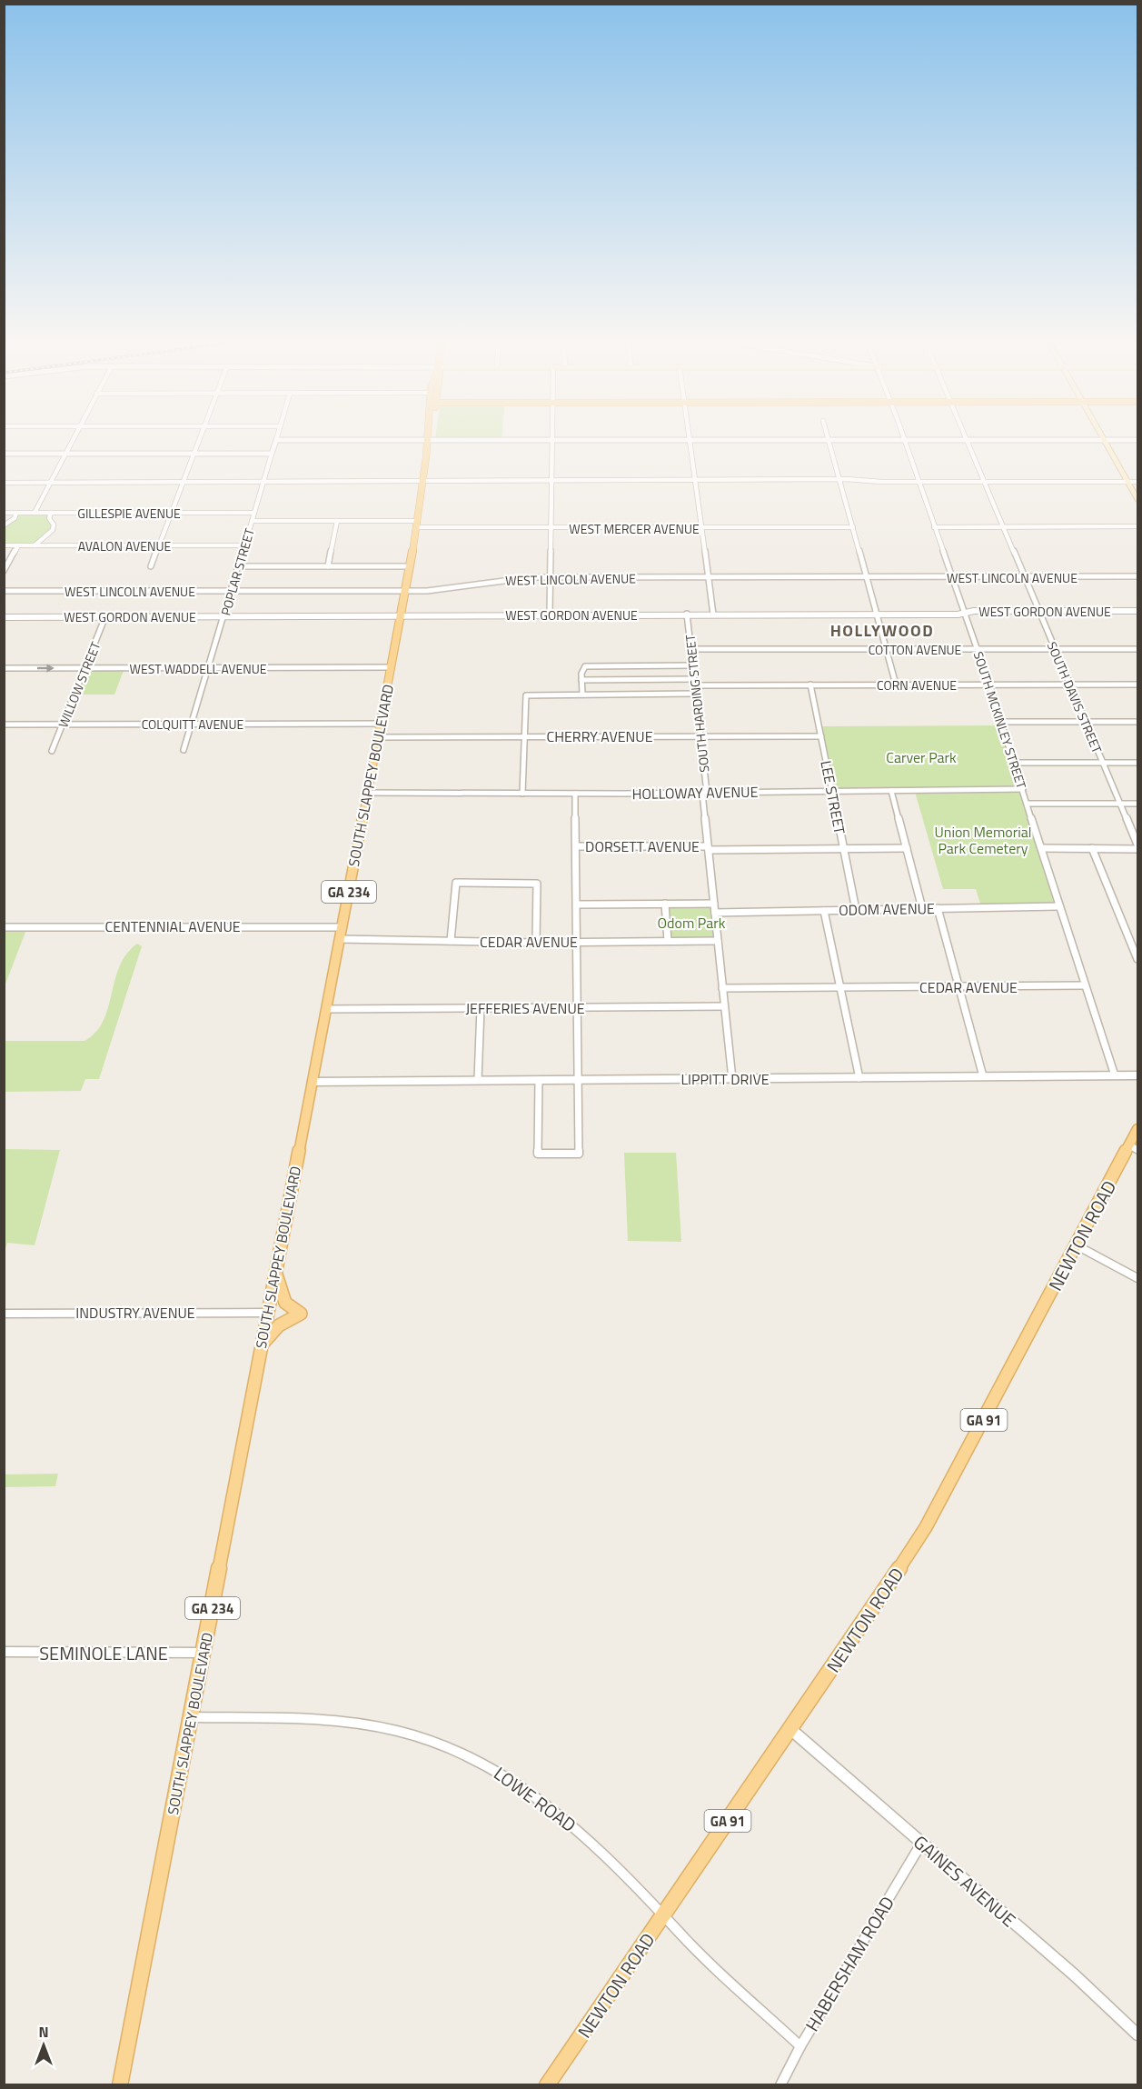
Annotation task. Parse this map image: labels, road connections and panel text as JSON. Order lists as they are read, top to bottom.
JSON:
{
  "streets": {
    "main road": [
      "SOUTH SLAPPEY BOULEVARD",
      "GA 234",
      "NEWTON ROAD",
      "GA 91"
    ],
    "street": [
      "GILLESPIE AVENUE",
      "WEST MERCER AVENUE",
      "AVALON AVENUE",
      "POPLAR STREET",
      "WEST LINCOLN AVENUE",
      "WEST GORDON AVENUE",
      "COTTON AVENUE",
      "WEST WADDELL AVENUE",
      "WILLOW STREET",
      "CORN AVENUE",
      "SOUTH DAVIS STREET",
      "SOUTH HARDING STREET",
      "SOUTH MCKINLEY STREET",
      "COLQUITT AVENUE",
      "CHERRY AVENUE",
      "HOLLOWAY AVENUE",
      "LEE STREET",
      "DORSETT AVENUE",
      "ODOM AVENUE",
      "CENTENNIAL AVENUE",
      "CEDAR AVENUE",
      "JEFFERIES AVENUE",
      "LIPPITT DRIVE",
      "INDUSTRY AVENUE",
      "SEMINOLE LANE",
      "LOWE ROAD",
      "GAINES AVENUE",
      "HABERSHAM ROAD"
    ]
  },
  "crossings": [
    ["GILLESPIE AVENUE", "POPLAR STREET"],
    ["WEST MERCER AVENUE", "SOUTH SLAPPEY BOULEVARD"],
    ["AVALON AVENUE", "POPLAR STREET"],
    ["POPLAR STREET", "WEST LINCOLN AVENUE"],
    ["POPLAR STREET", "WEST GORDON AVENUE"],
    ["POPLAR STREET", "WEST WADDELL AVENUE"],
    ["POPLAR STREET", "COLQUITT AVENUE"],
    ["WEST LINCOLN AVENUE", "SOUTH DAVIS STREET"],
    ["WEST LINCOLN AVENUE", "SOUTH MCKINLEY STREET"],
    ["WEST LINCOLN AVENUE", "SOUTH SLAPPEY BOULEVARD"],
    ["WEST GORDON AVENUE", "WILLOW STREET"],
    ["WEST GORDON AVENUE", "SOUTH DAVIS STREET"],
    ["WEST GORDON AVENUE", "SOUTH HARDING STREET"],
    ["WEST GORDON AVENUE", "SOUTH MCKINLEY STREET"],
    ["WEST GORDON AVENUE", "SOUTH SLAPPEY BOULEVARD"],
    ["COTTON AVENUE", "SOUTH DAVIS STREET"],
    ["COTTON AVENUE", "SOUTH HARDING STREET"],
    ["COTTON AVENUE", "SOUTH MCKINLEY STREET"],
    ["WEST WADDELL AVENUE", "WILLOW STREET"],
    ["WEST WADDELL AVENUE", "SOUTH SLAPPEY BOULEVARD"],
    ["WILLOW STREET", "COLQUITT AVENUE"],
    ["CORN AVENUE", "SOUTH DAVIS STREET"],
    ["CORN AVENUE", "SOUTH HARDING STREET"],
    ["CORN AVENUE", "SOUTH MCKINLEY STREET"],
    ["CORN AVENUE", "LEE STREET"],
    ["SOUTH HARDING STREET", "CHERRY AVENUE"],
    ["SOUTH HARDING STREET", "HOLLOWAY AVENUE"],
    ["SOUTH HARDING STREET", "DORSETT AVENUE"],
    ["SOUTH HARDING STREET", "ODOM AVENUE"],
    ["SOUTH HARDING STREET", "CEDAR AVENUE"],
    ["SOUTH HARDING STREET", "JEFFERIES AVENUE"],
    ["SOUTH HARDING STREET", "LIPPITT DRIVE"],
    ["SOUTH MCKINLEY STREET", "HOLLOWAY AVENUE"],
    ["SOUTH MCKINLEY STREET", "ODOM AVENUE"],
    ["SOUTH MCKINLEY STREET", "CEDAR AVENUE"],
    ["SOUTH MCKINLEY STREET", "LIPPITT DRIVE"],
    ["COLQUITT AVENUE", "SOUTH SLAPPEY BOULEVARD"],
    ["CHERRY AVENUE", "SOUTH SLAPPEY BOULEVARD"],
    ["CHERRY AVENUE", "LEE STREET"],
    ["SOUTH SLAPPEY BOULEVARD", "HOLLOWAY AVENUE"],
    ["SOUTH SLAPPEY BOULEVARD", "CENTENNIAL AVENUE"],
    ["SOUTH SLAPPEY BOULEVARD", "CEDAR AVENUE"],
    ["SOUTH SLAPPEY BOULEVARD", "JEFFERIES AVENUE"],
    ["SOUTH SLAPPEY BOULEVARD", "LIPPITT DRIVE"],
    ["SOUTH SLAPPEY BOULEVARD", "INDUSTRY AVENUE"],
    ["SOUTH SLAPPEY BOULEVARD", "SEMINOLE LANE"],
    ["SOUTH SLAPPEY BOULEVARD", "LOWE ROAD"],
    ["HOLLOWAY AVENUE", "LEE STREET"],
    ["LEE STREET", "DORSETT AVENUE"],
    ["LEE STREET", "ODOM AVENUE"],
    ["NEWTON ROAD", "LOWE ROAD"],
    ["NEWTON ROAD", "GAINES AVENUE"],
    ["LOWE ROAD", "HABERSHAM ROAD"],
    ["GAINES AVENUE", "HABERSHAM ROAD"]
  ],
  "districts": ["HOLLYWOOD"],
  "parks": ["Carver Park", "Union Memorial Park Cemetery", "Odom Park"],
  "north": "top"
}
